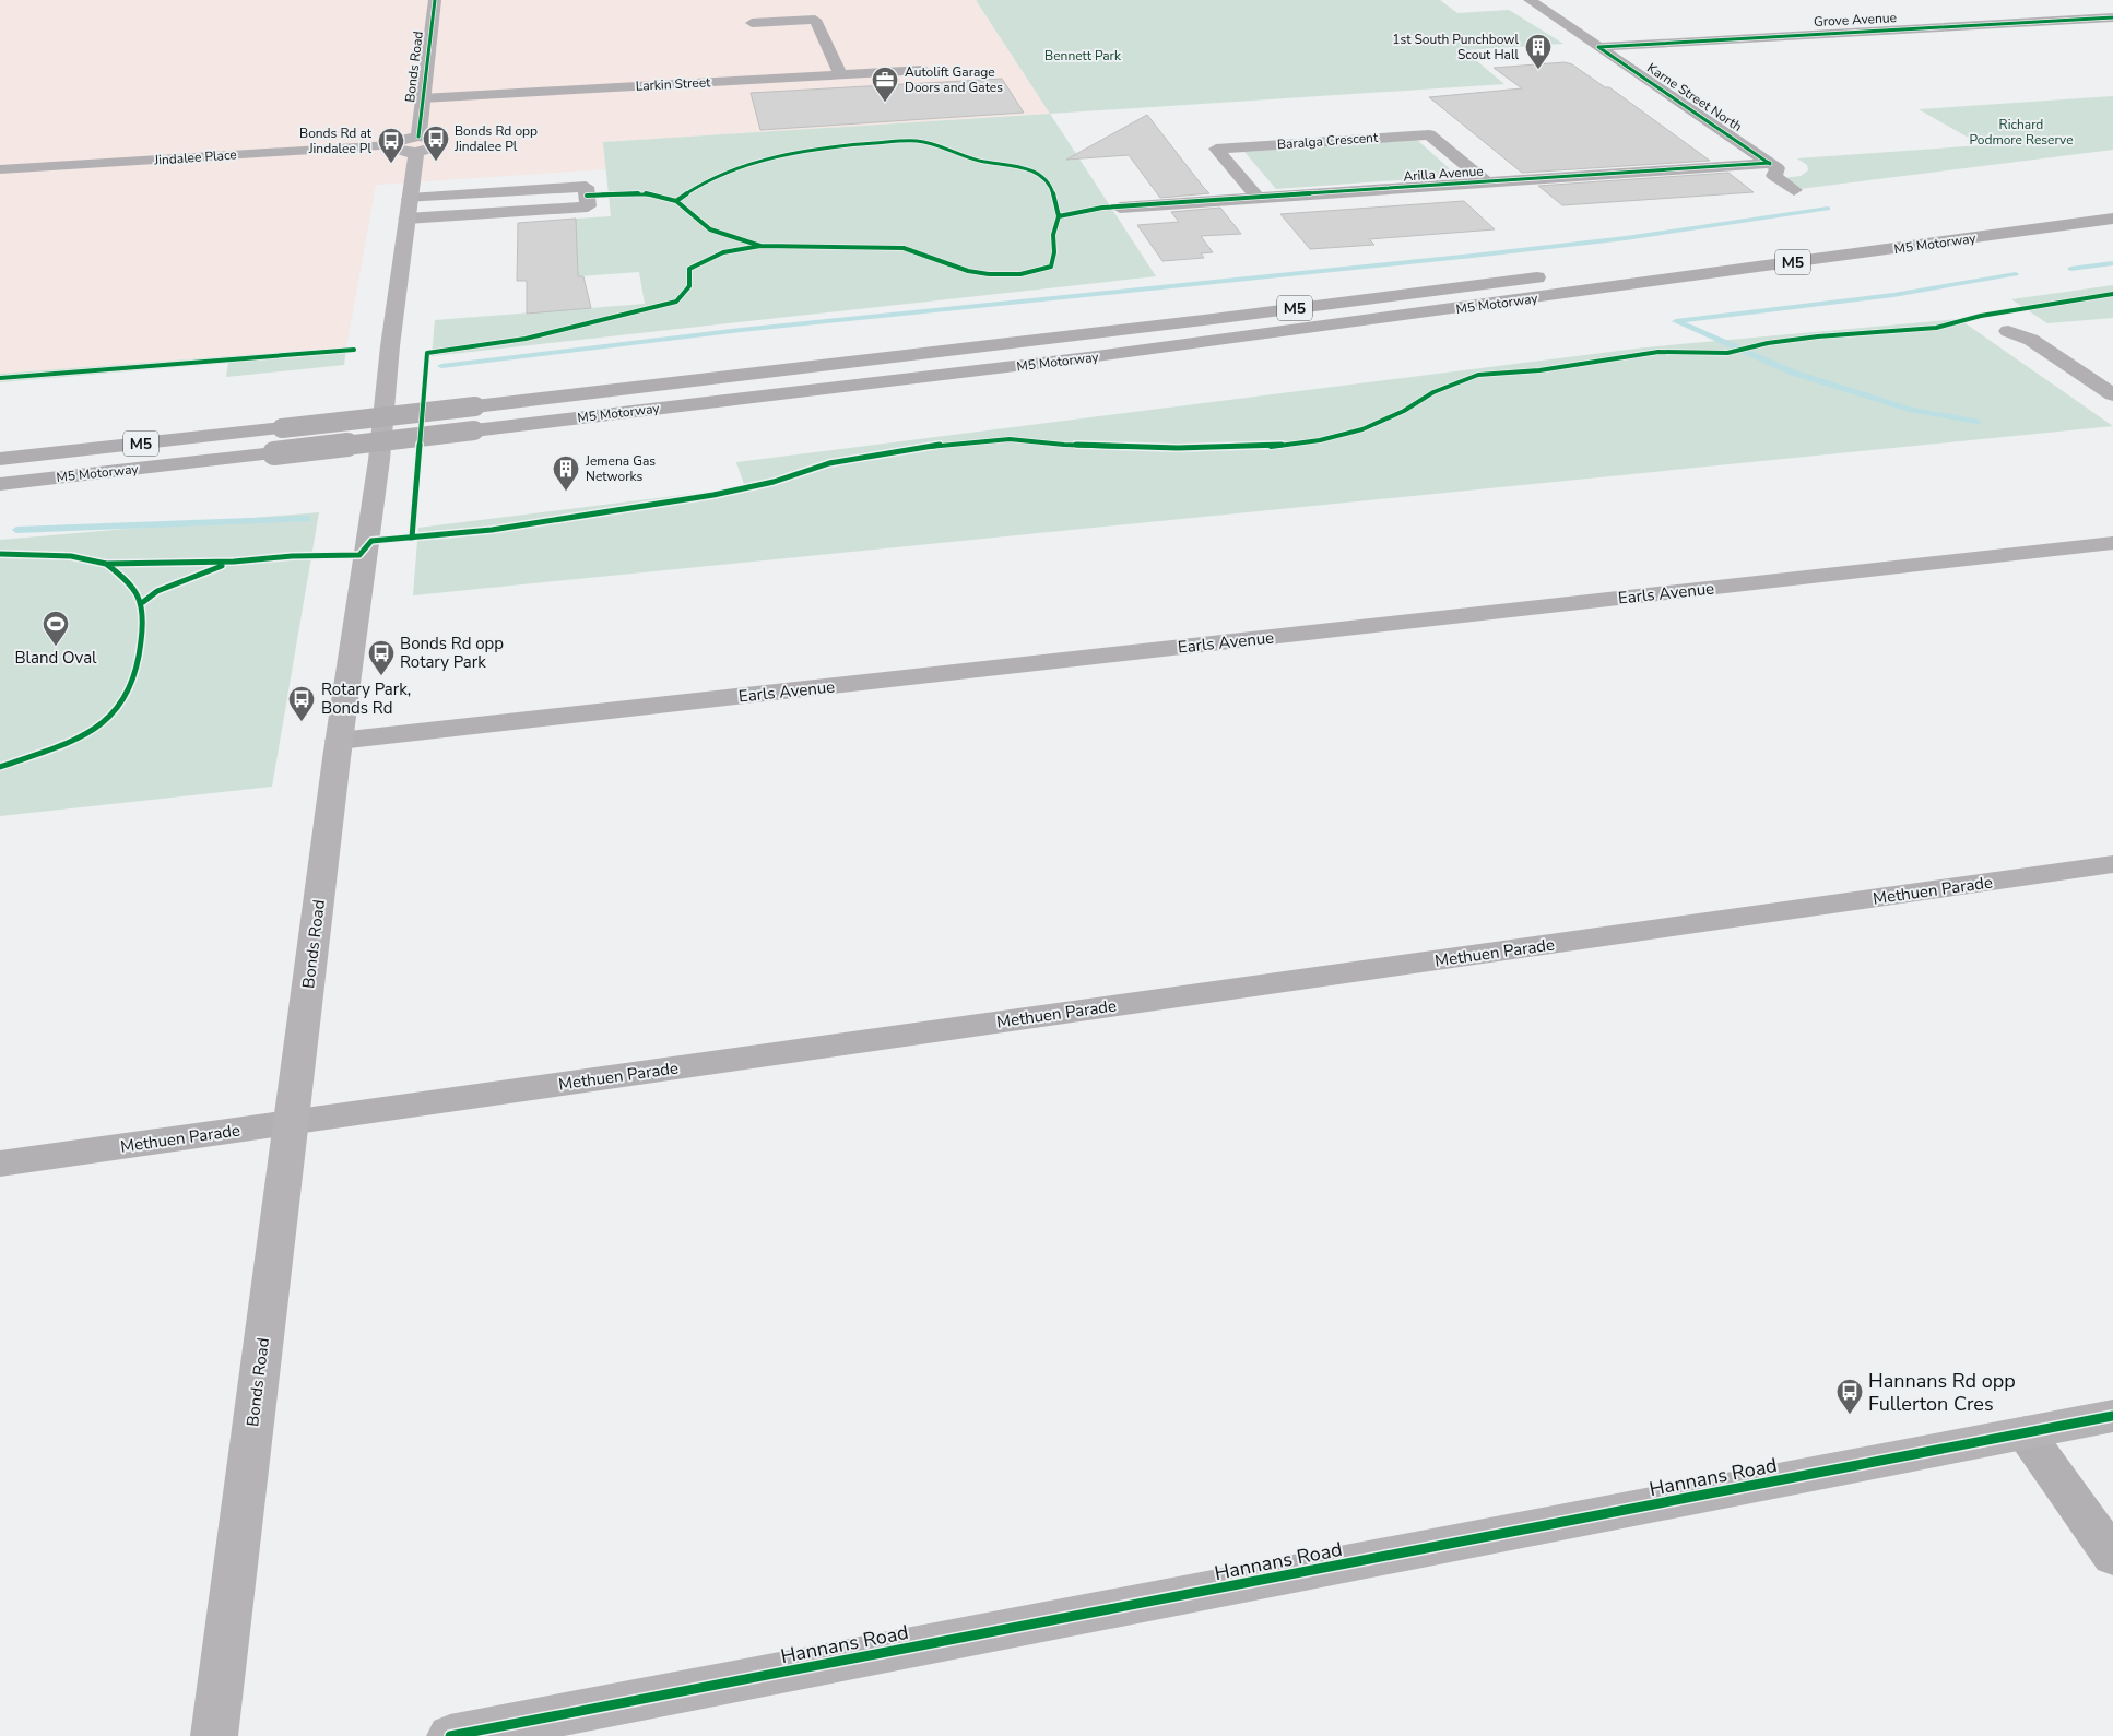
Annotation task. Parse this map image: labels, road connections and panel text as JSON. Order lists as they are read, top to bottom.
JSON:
{
  "streets": {
    "highway": ["M5 Motorway", "M5"],
    "main road": ["Bonds Road", "Hannans Road"],
    "street": [
      "Grove Avenue",
      "Larkin Street",
      "Karne Street North",
      "Baralga Crescent",
      "Jindalee Place",
      "Arilla Avenue",
      "Earls Avenue",
      "Methuen Parade"
    ]
  },
  "crossings": [
    ["Grove Avenue", "Karne Street North"],
    ["Bonds Road", "Larkin Street"],
    ["Bonds Road", "Earls Avenue"],
    ["Bonds Road", "Methuen Parade"],
    ["Karne Street North", "Arilla Avenue"],
    ["Baralga Crescent", "Arilla Avenue"],
    ["M5 Motorway", "M5"]
  ],
  "parks": ["Bennett Park", "Richard Podmore Reserve"],
  "places": {
    "building": ["1st South Punchbowl Scout Hall", "Jemena Gas Networks"],
    "office": ["Autolift Garage Doors and Gates"],
    "bus stop": [
      "Bonds Rd opp Jindalee Pl",
      "Bonds Rd at Jindalee Pl",
      "Bonds Rd opp Rotary Park",
      "Rotary Park, Bonds Rd",
      "Hannans Rd opp Fullerton Cres"
    ],
    "sports": ["Bland Oval"]
  }
}
